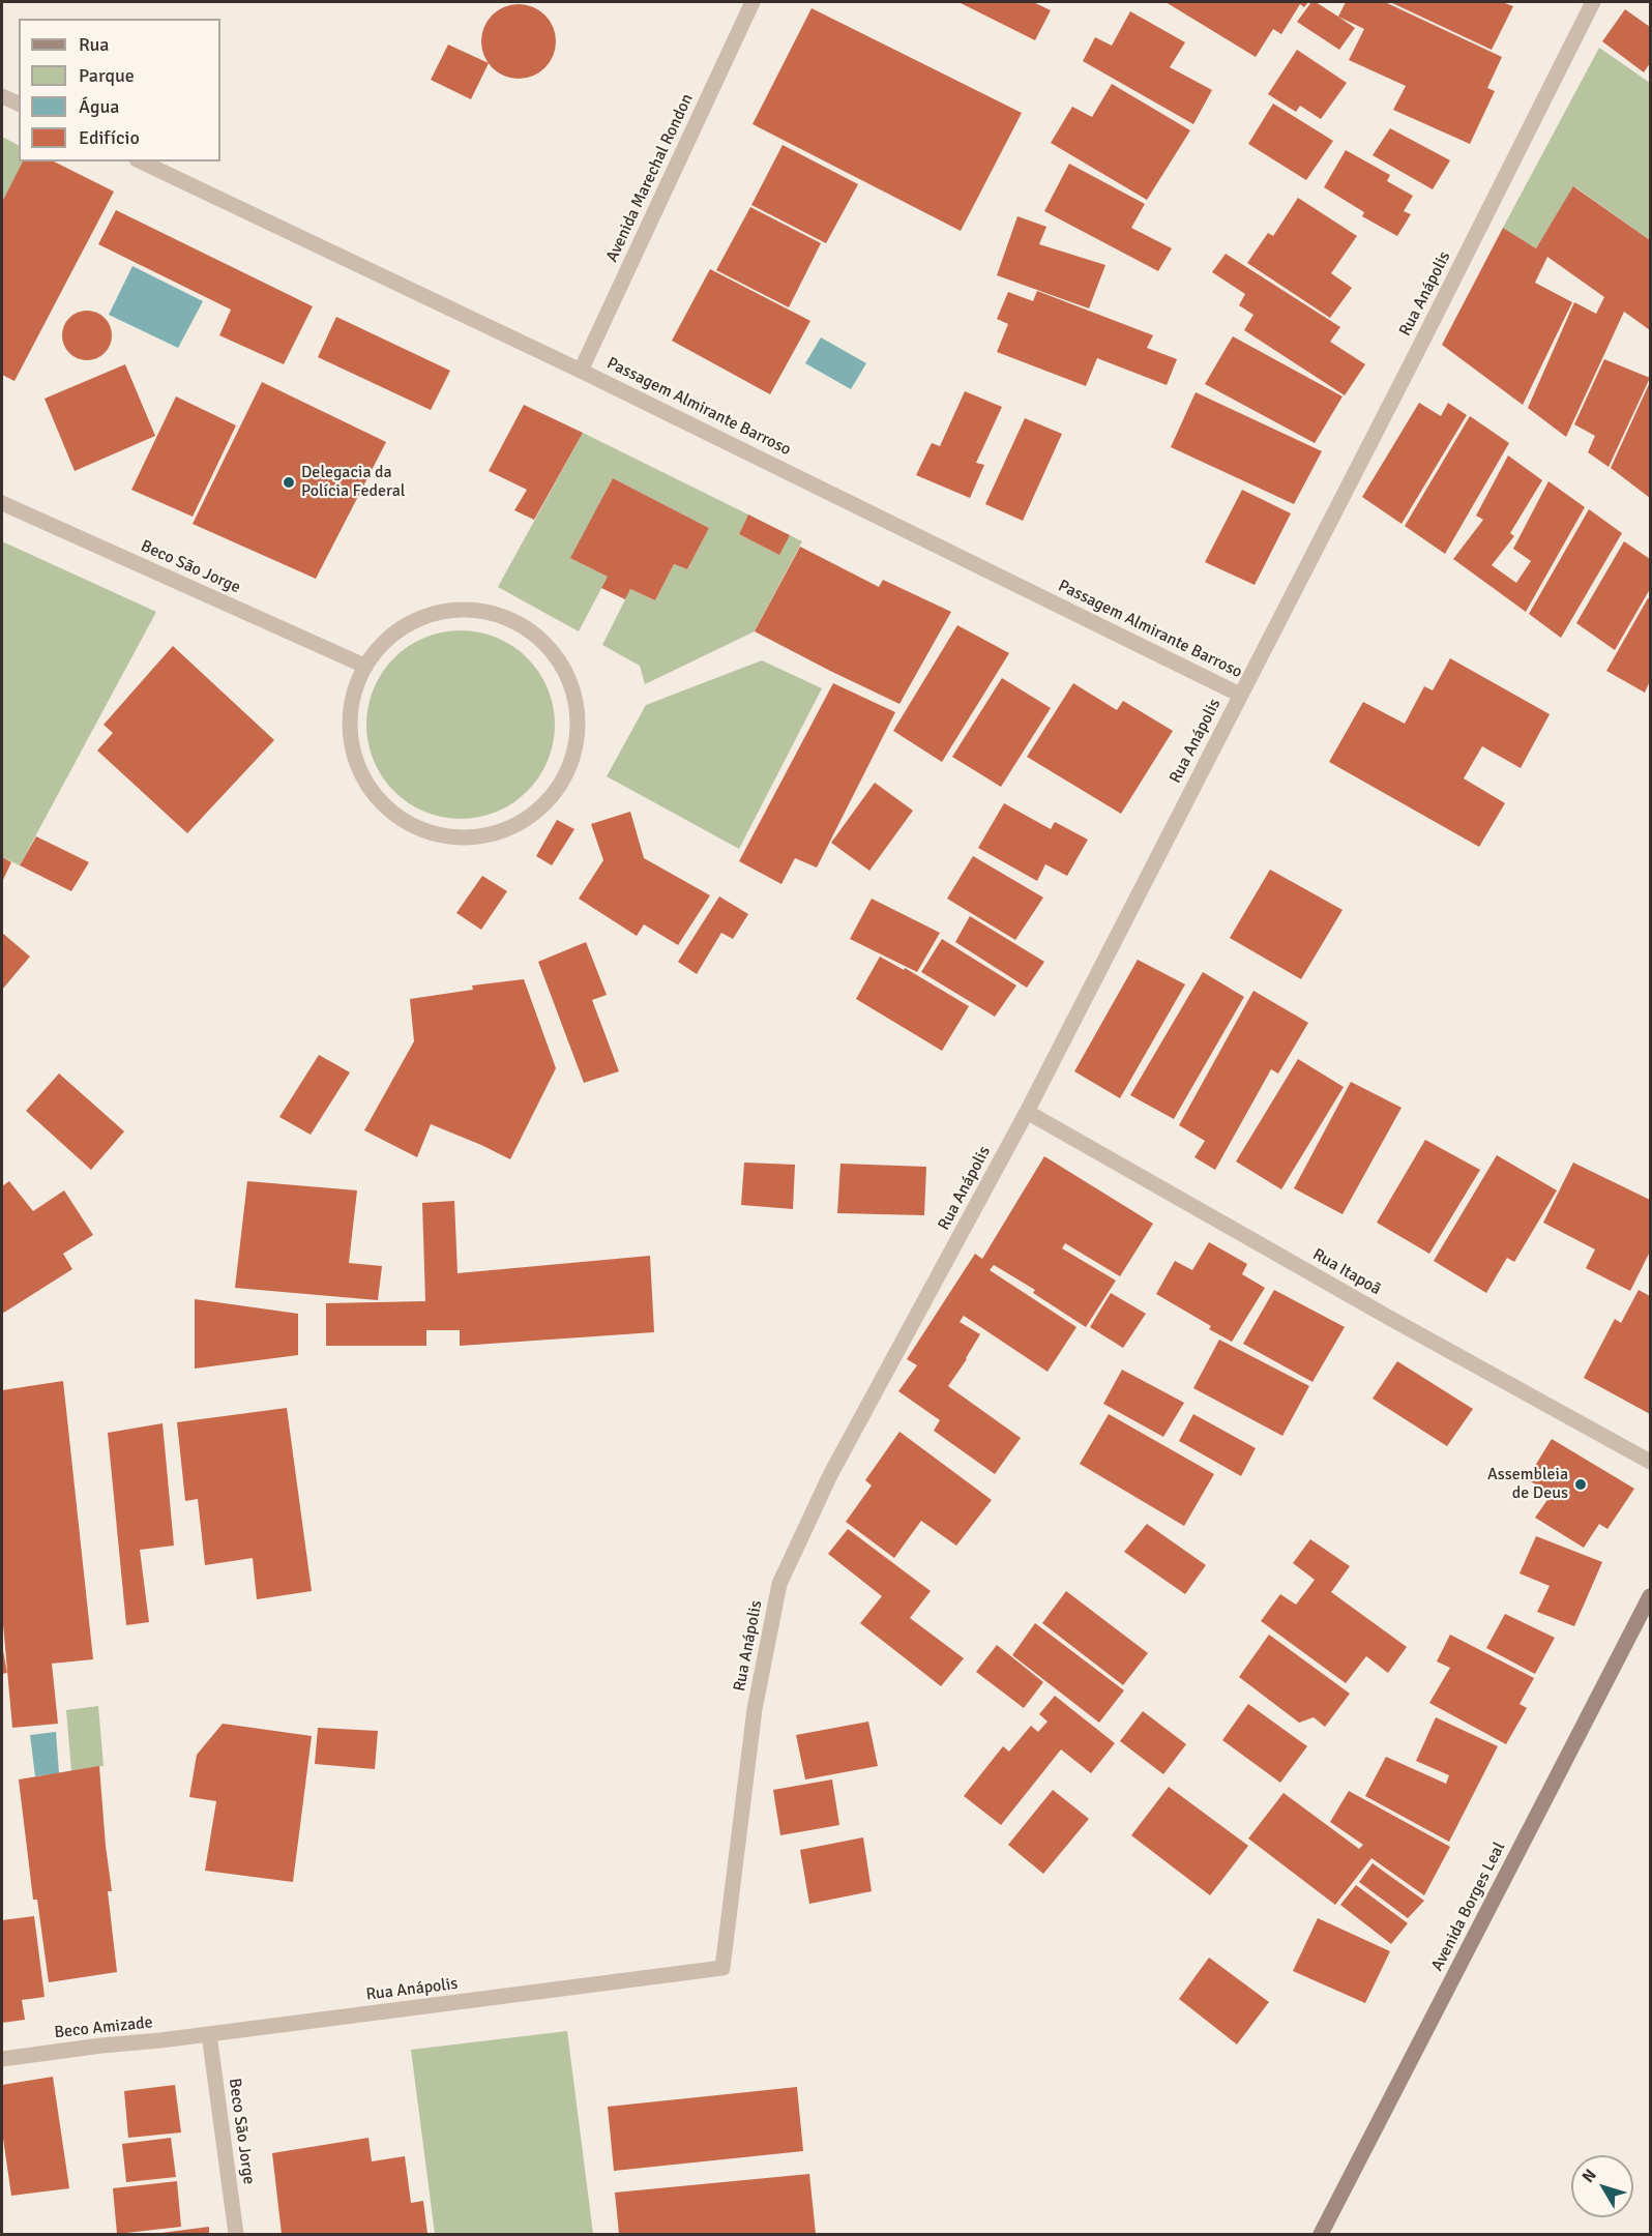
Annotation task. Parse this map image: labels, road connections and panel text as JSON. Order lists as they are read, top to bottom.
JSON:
{
  "streets": {
    "street": [
      "Avenida Marechal Rondon",
      "Rua Anápolis",
      "Passagem Almirante Barroso",
      "Beco São Jorge",
      "Rua Itapoã",
      "Avenida Borges Leal",
      "Beco Amizade"
    ]
  },
  "crossings": [
    ["Avenida Marechal Rondon", "Passagem Almirante Barroso"],
    ["Rua Anápolis", "Passagem Almirante Barroso"],
    ["Rua Anápolis", "Beco São Jorge"],
    ["Rua Anápolis", "Rua Itapoã"],
    ["Rua Anápolis", "Beco Amizade"],
    ["Beco São Jorge", "Beco Amizade"]
  ],
  "places": ["Delegacia da Polícia Federal", "Assembleia de Deus"],
  "legend": [
    "Rua",
    "Parque",
    "Água",
    "Edifício"
  ],
  "north": "top left"
}
